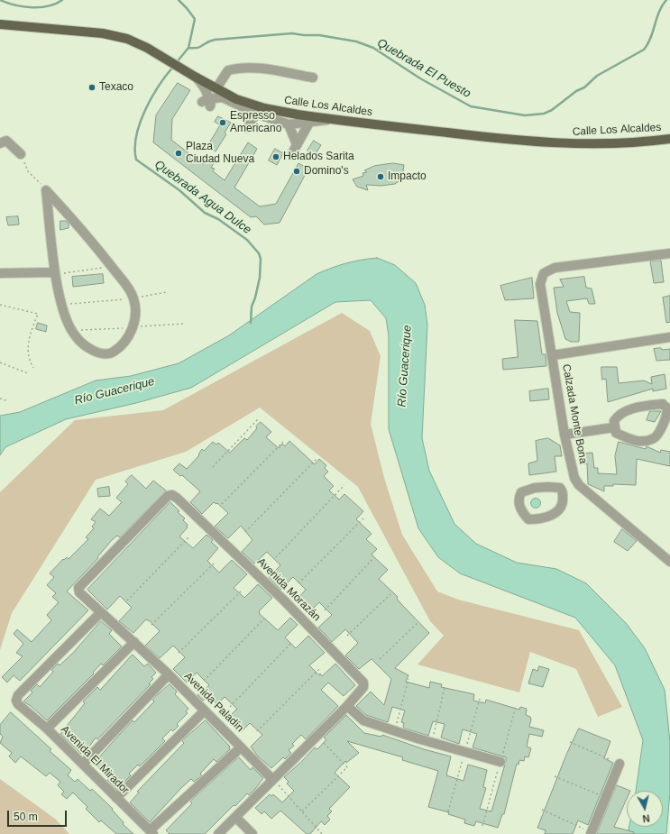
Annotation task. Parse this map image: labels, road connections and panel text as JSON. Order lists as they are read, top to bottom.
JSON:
{
  "streets": {
    "main road": ["Calle Los Alcaldes"],
    "street": [
      "Calzada Monte Bona",
      "Avenida Morazán",
      "Avenida Paladín",
      "Avenida El Mirador"
    ]
  },
  "crossings": [
    ["Avenida Morazán", "Avenida Paladín"],
    ["Avenida Paladín", "Avenida El Mirador"]
  ],
  "water": ["Quebrada El Puesto", "Quebrada Agua Dulce", "Río Guacerique"],
  "places": [
    "Texaco",
    "Espresso Americano",
    "Plaza Ciudad Nueva",
    "Helados Sarita",
    "Domino's",
    "Impacto"
  ],
  "scale_bar": "50 m",
  "north": "bottom"
}
